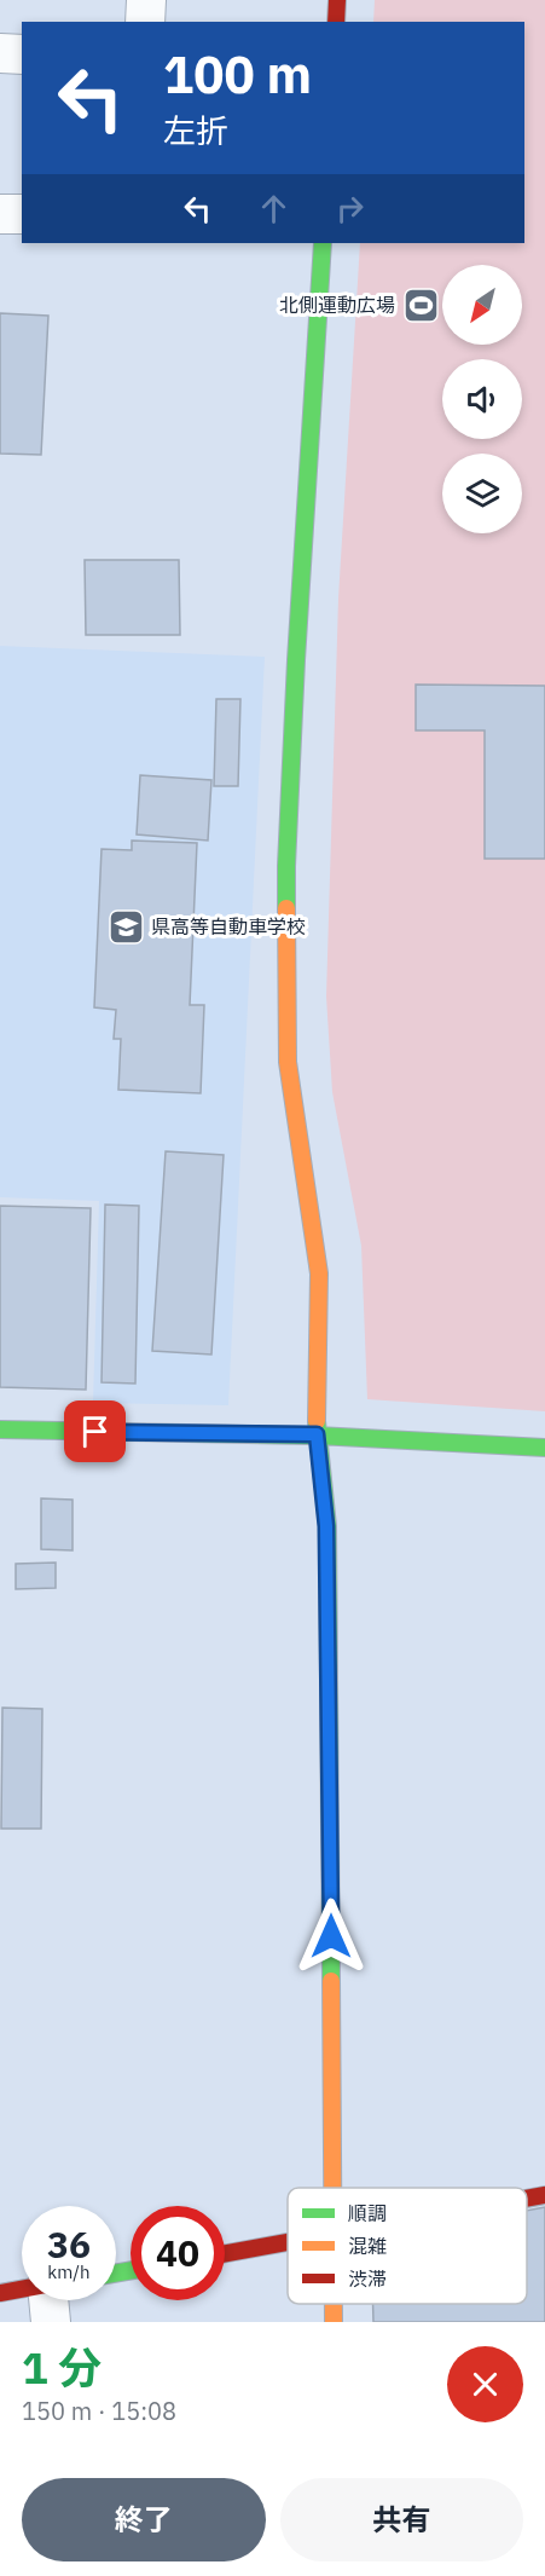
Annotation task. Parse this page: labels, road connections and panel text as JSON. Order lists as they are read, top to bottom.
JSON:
{
  "places": {
    "sports": ["北側運動広場"],
    "school or university": ["県高等自動車学校"]
  },
  "legend": ["順調", "混雑", "渋滞"],
  "north": "bottom left",
  "page": {
    "turn": ["100 m", "左折"],
    "speed": "36 km/h",
    "limit": "40",
    "heading": ["1 分", "150 m · 15:08"],
    "buttons": ["終了", "共有"]
  }
}
